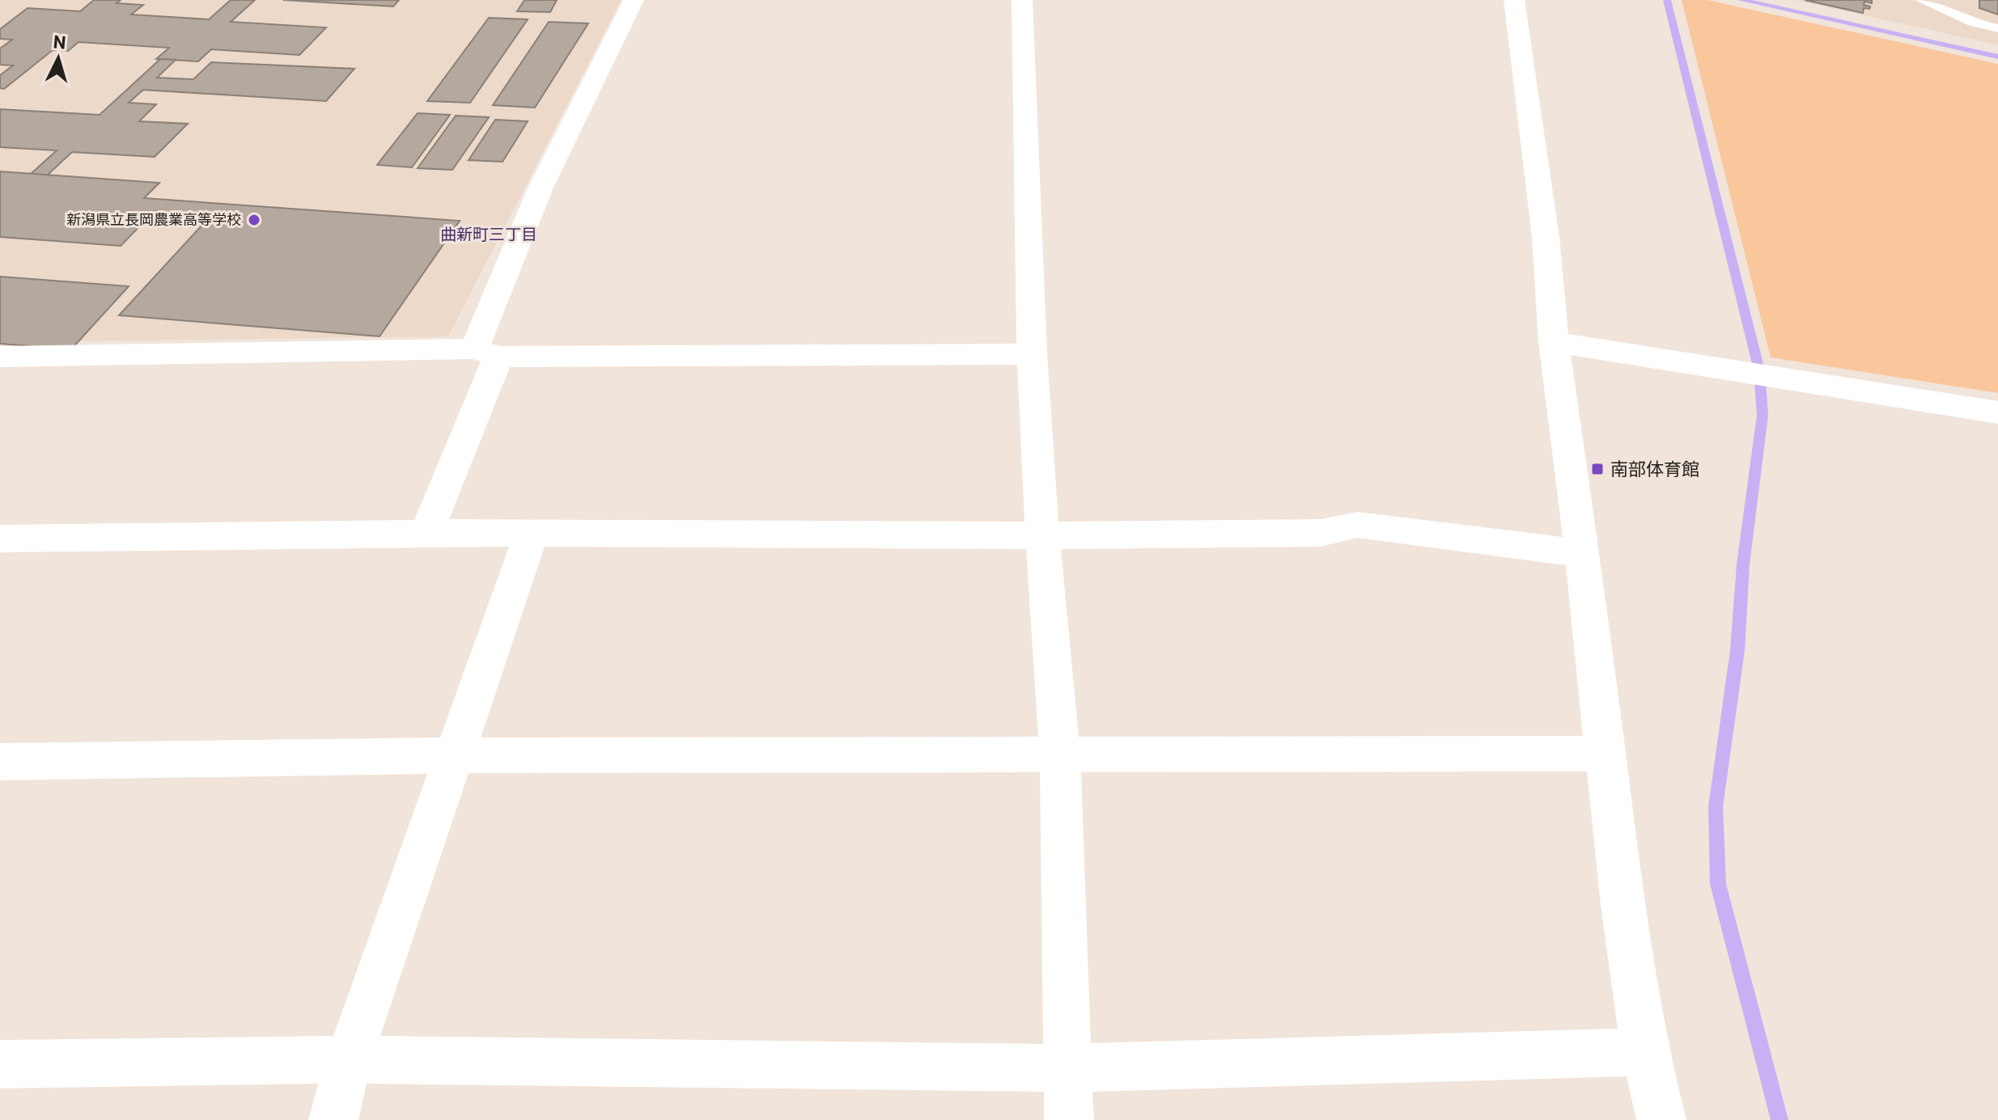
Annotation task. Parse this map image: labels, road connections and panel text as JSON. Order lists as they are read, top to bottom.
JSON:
{
  "districts": ["曲新町三丁目"],
  "places": {
    "other": ["新潟県立長岡農業高等学校"],
    "transit": ["南部体育館"]
  },
  "north": "top"
}
